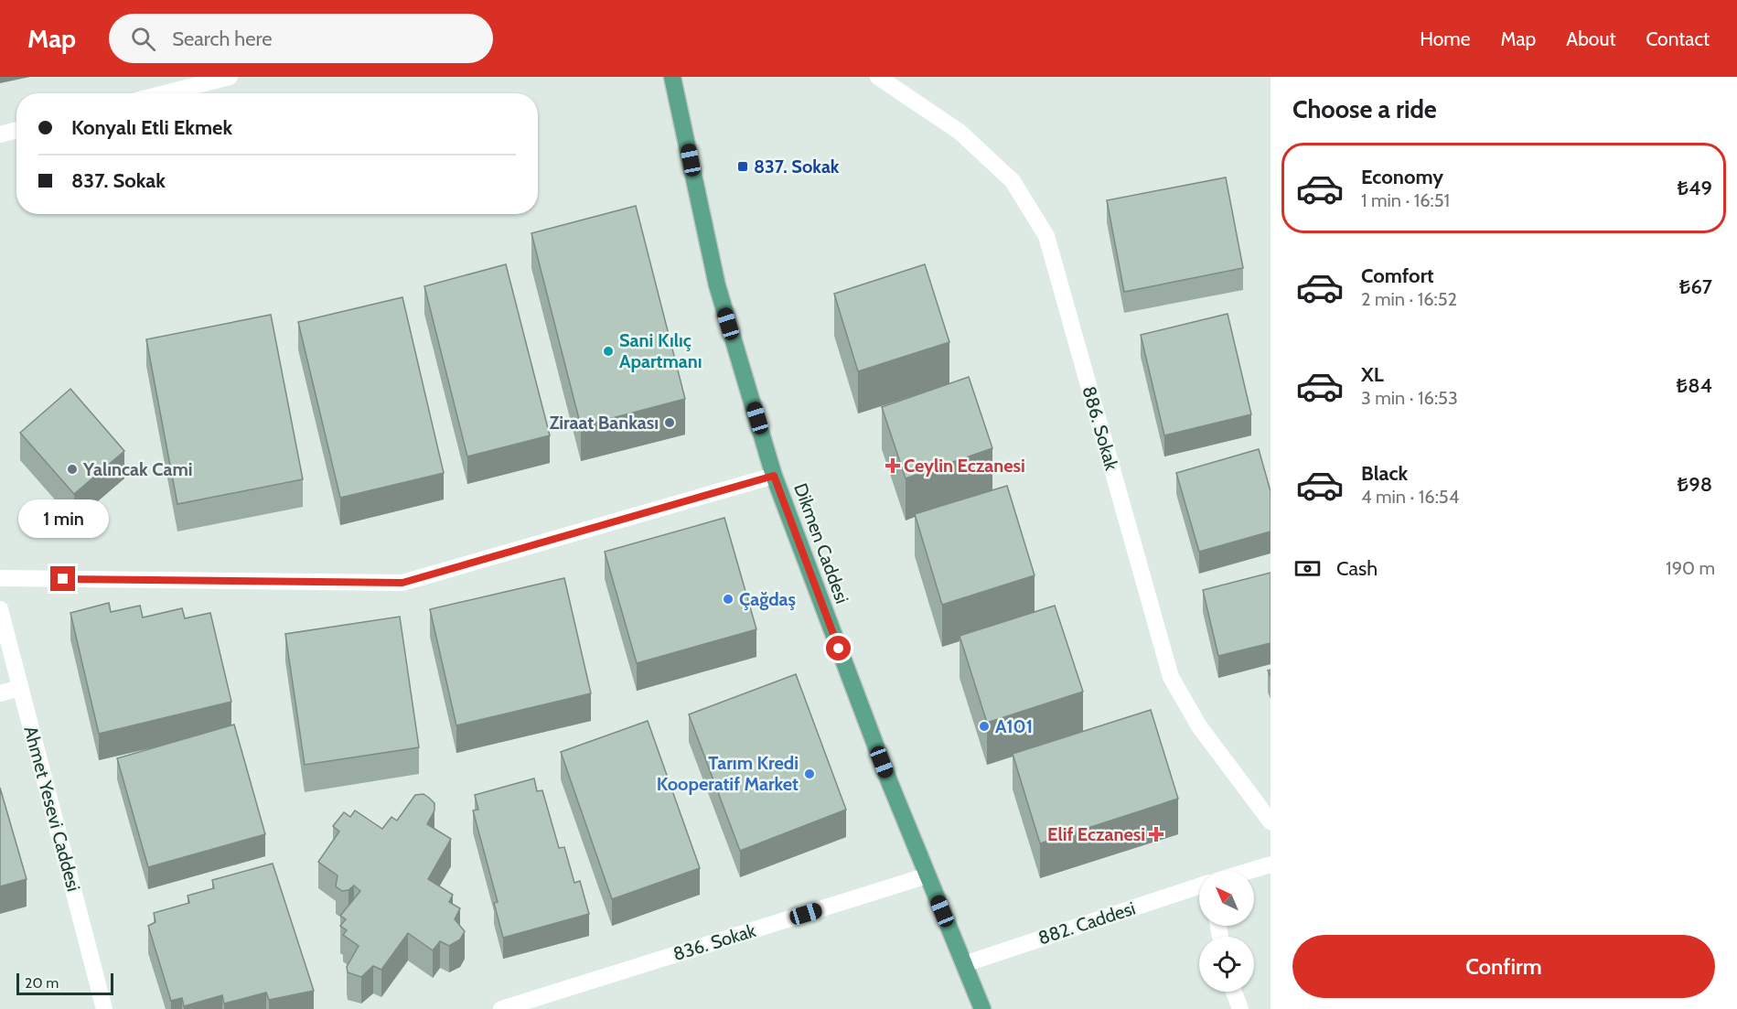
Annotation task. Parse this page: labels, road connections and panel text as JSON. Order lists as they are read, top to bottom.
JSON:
{
  "streets": {
    "main road": ["Dikmen Caddesi"],
    "street": [
      "886. Sokak",
      "Ahmet Yesevi Caddesi",
      "882. Caddesi",
      "836. Sokak"
    ]
  },
  "crossings": [
    ["Dikmen Caddesi", "882. Caddesi"],
    ["Dikmen Caddesi", "836. Sokak"]
  ],
  "places": {
    "transit": ["837. Sokak"],
    "other": [
      "Sani Kılıç Apartmanı",
      "Ziraat Bankası",
      "Yalıncak Cami",
      "Çağdaş",
      "A101",
      "Tarım Kredi Kooperatif Market"
    ],
    "health": ["Ceylin Eczanesi", "Elif Eczanesi"]
  },
  "scale_bar": "20 m",
  "north": "top left",
  "page": {
    "header": "Map",
    "search": "Search here",
    "nav": [
      "Home",
      "Map",
      "About",
      "Contact"
    ],
    "heading": "Choose a ride",
    "banner": ["Konyalı Etli Ekmek", "837. Sokak"],
    "list": [
      {
        "name": "Economy",
        "note": "1 min · 16:51",
        "value": "₺49"
      },
      {
        "name": "Comfort",
        "note": "2 min · 16:52",
        "value": "₺67"
      },
      {
        "name": "XL",
        "note": "3 min · 16:53",
        "value": "₺84"
      },
      {
        "name": "Black",
        "note": "4 min · 16:54",
        "value": "₺98"
      }
    ],
    "bubble": "1 min",
    "pay": ["Cash", "190 m"],
    "buttons": "Confirm",
    "scale": "20 m"
  }
}
